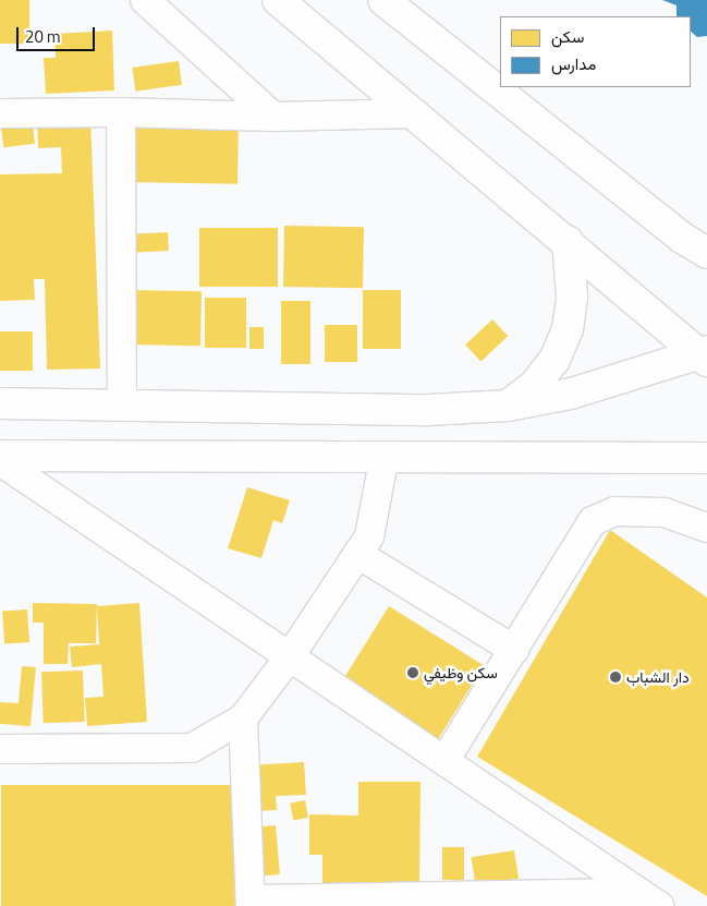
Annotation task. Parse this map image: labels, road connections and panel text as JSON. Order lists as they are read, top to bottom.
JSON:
{
  "places": ["سكن وظيفي", "دار الشباب"],
  "legend": ["سكن", "مدارس"],
  "scale_bar": "20 m"
}
